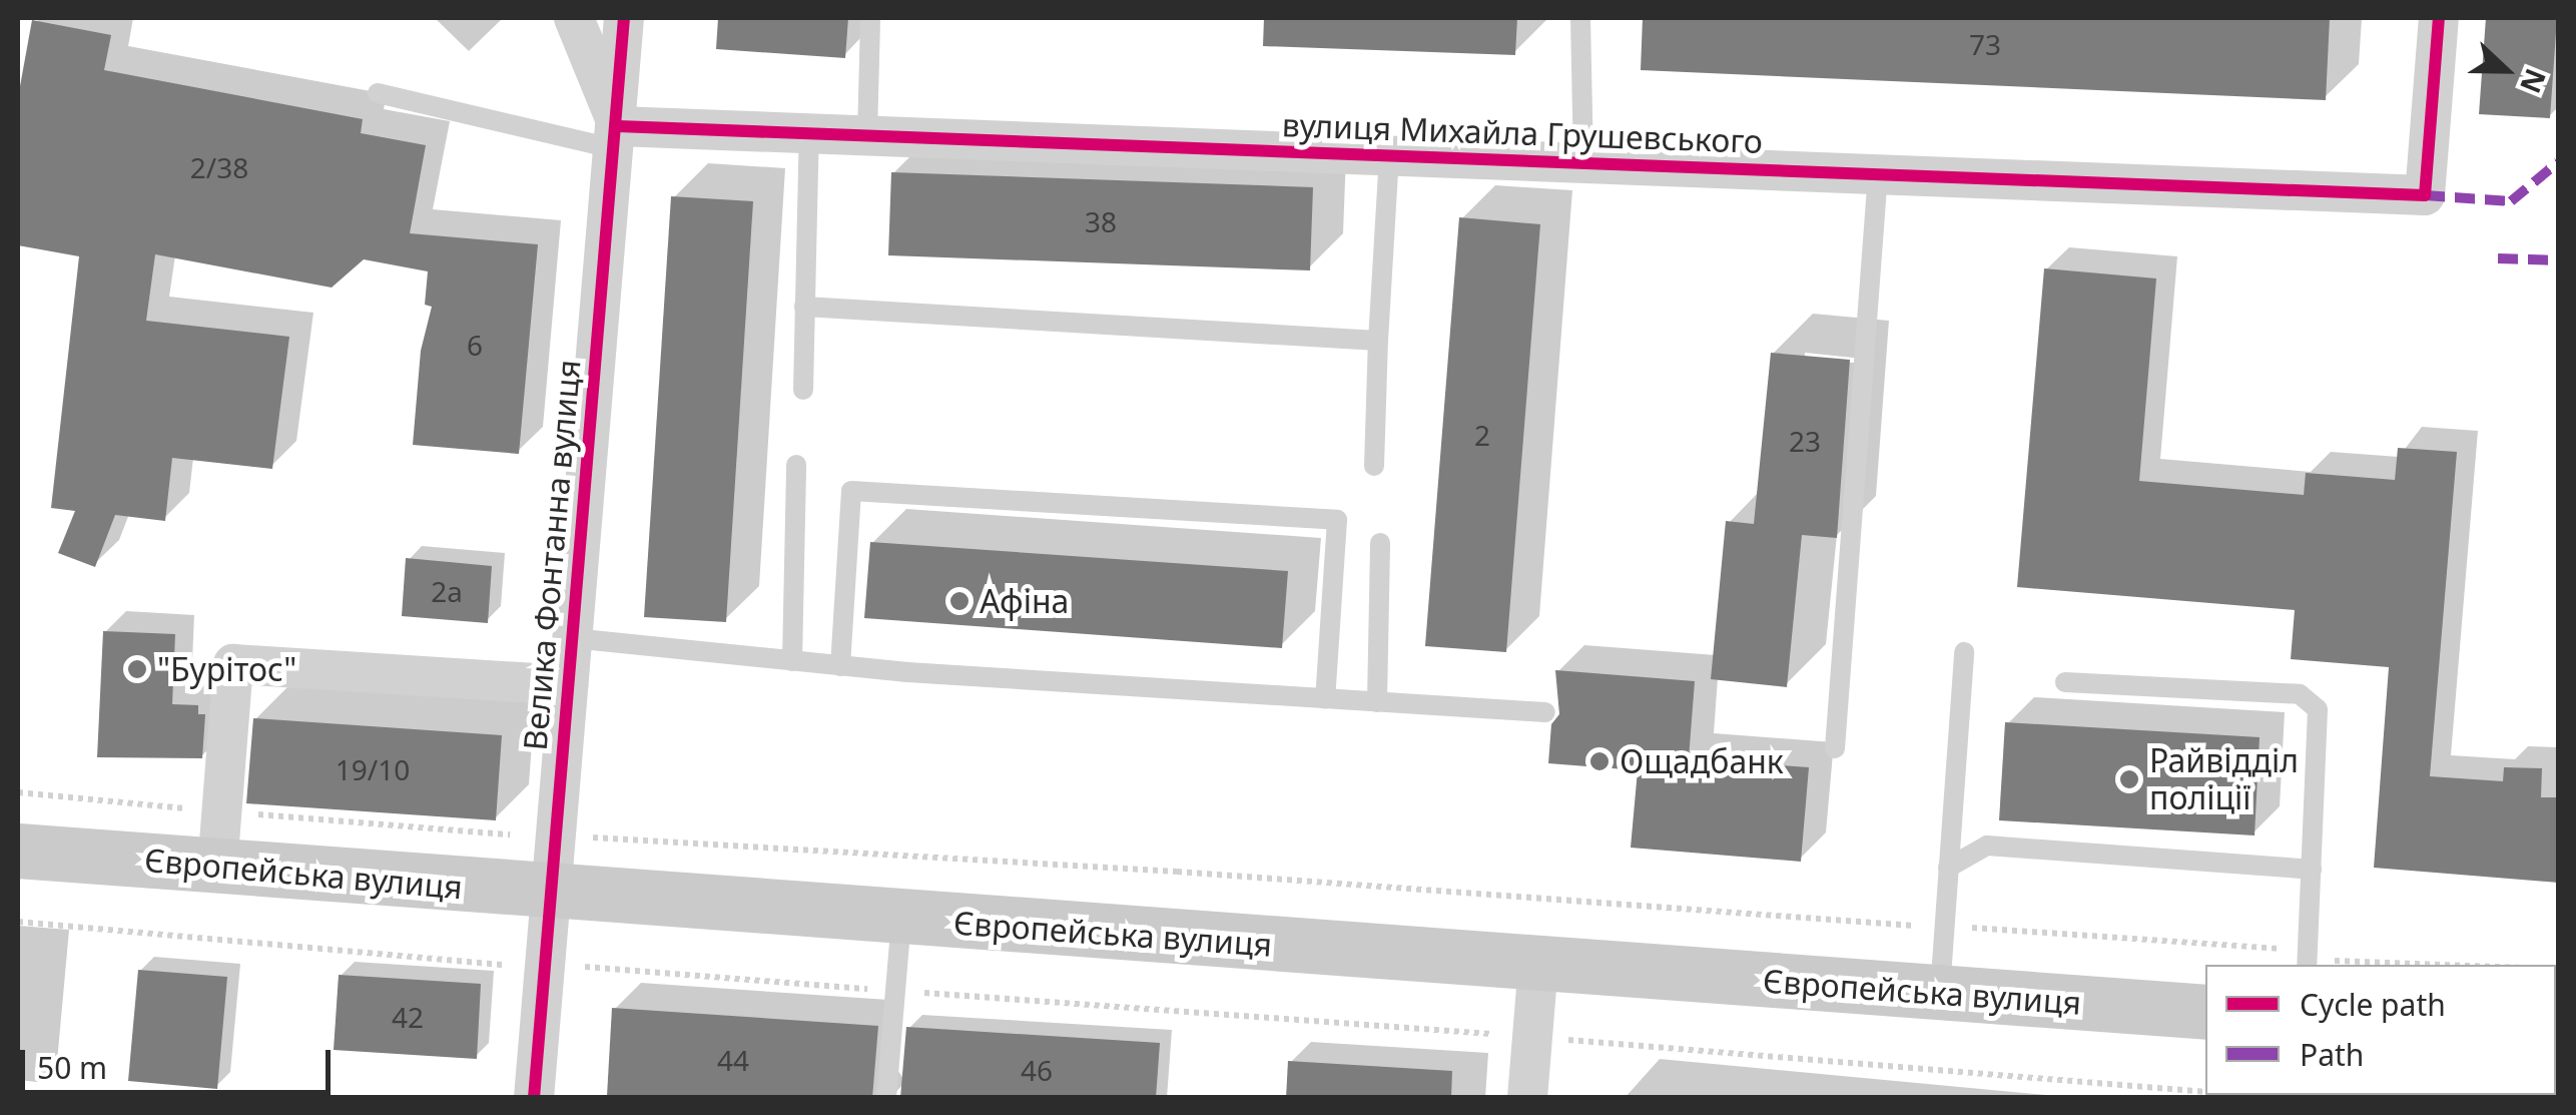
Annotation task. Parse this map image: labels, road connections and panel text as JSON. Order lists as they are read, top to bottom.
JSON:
{
  "streets": {
    "main road": ["Європейська вулиця"],
    "street": ["вулиця Михайла Грушевського", "Велика Фонтанна вулиця"]
  },
  "crossings": [
    ["вулиця Михайла Грушевського", "Велика Фонтанна вулиця"],
    ["Велика Фонтанна вулиця", "Європейська вулиця"]
  ],
  "places": [
    "Афіна",
    "\"Бурітос\"",
    "Ощадбанк",
    "Райвідділ поліції"
  ],
  "house_numbers": [
    "73",
    "2/38",
    "38",
    "6",
    "2",
    "23",
    "2а",
    "19/10",
    "42",
    "44",
    "46"
  ],
  "legend": ["Cycle path", "Path"],
  "scale_bar": "50 m",
  "north": "right"
}
